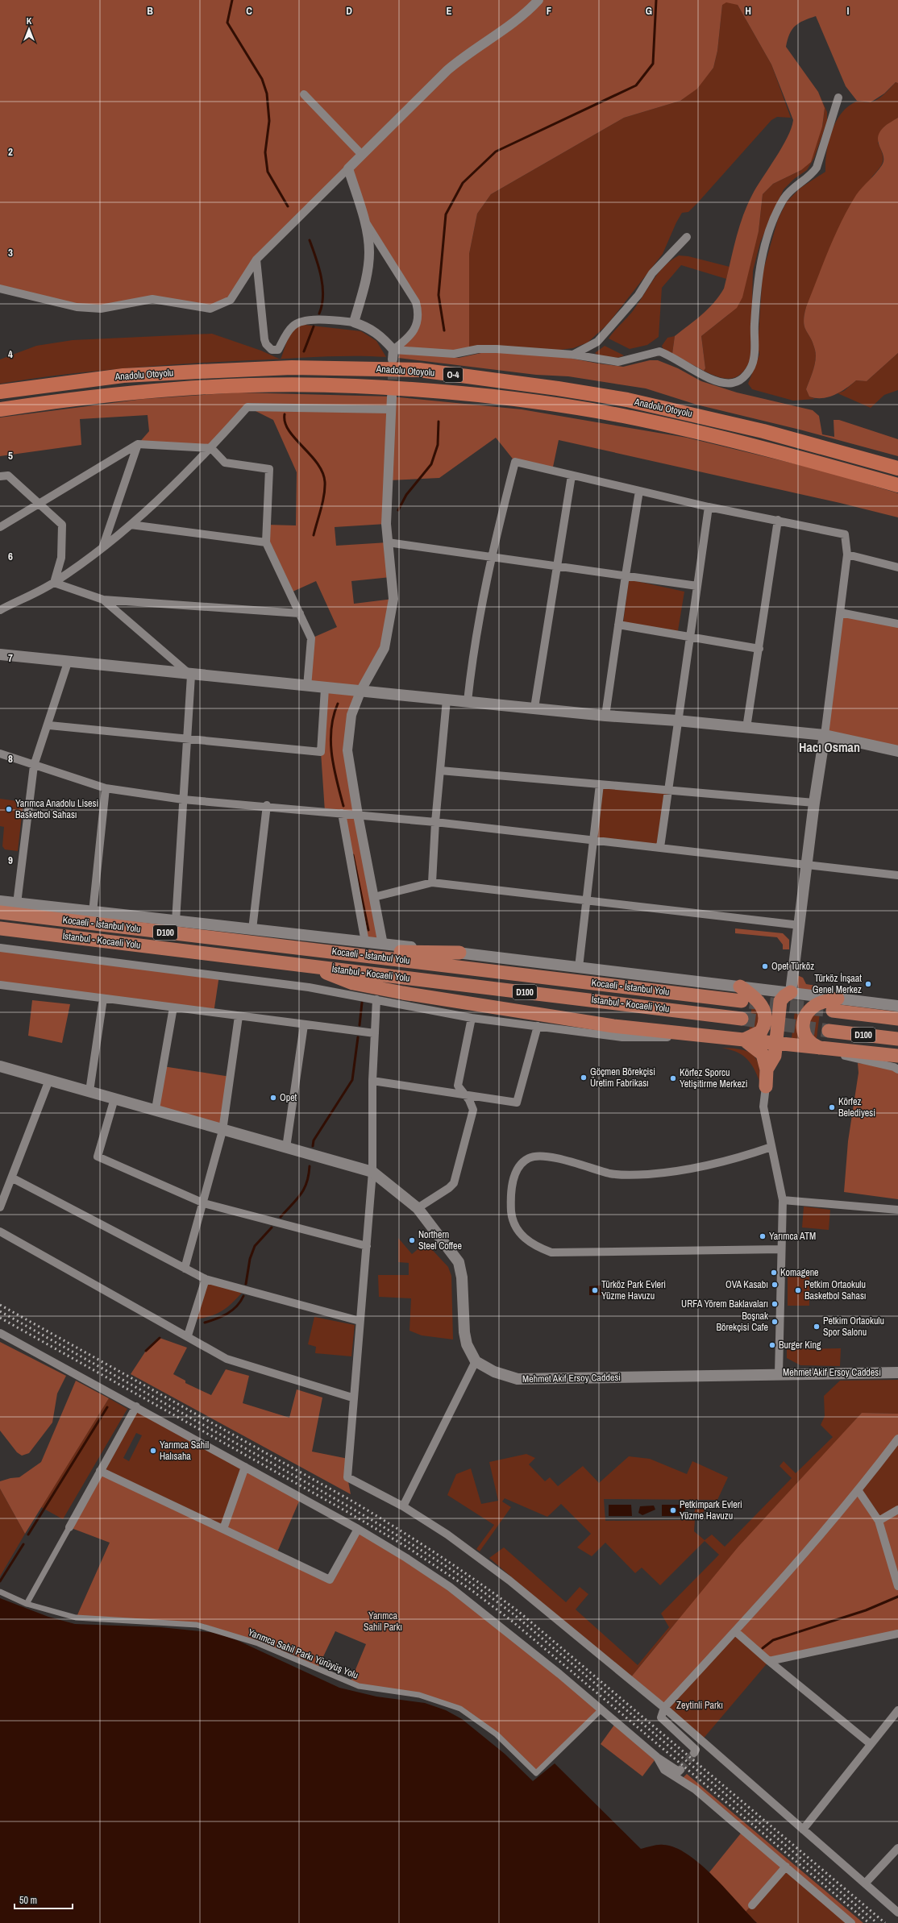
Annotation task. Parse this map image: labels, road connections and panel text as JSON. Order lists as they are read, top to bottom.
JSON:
{
  "streets": {
    "highway": [
      "Anadolu Otoyolu",
      "O-4",
      "Kocaeli - İstanbul Yolu",
      "D100",
      "İstanbul - Kocaeli Yolu"
    ],
    "main road": ["Mehmet Akif Ersoy Caddesi"],
    "street": ["Yarımca Sahil Parkı Yürüyüş Yolu"]
  },
  "districts": ["Hacı Osman"],
  "parks": ["Yarımca Sahil Parkı", "Zeytinli Parkı"],
  "places": [
    "Yarımca Anadolu Lisesi Basketbol Sahası",
    "Opet Türköz",
    "Türköz İnşaat Genel Merkez",
    "Göçmen Börekçisi Üretim Fabrikası",
    "Körfez Sporcu Yetişitirme Merkezi",
    "Opet",
    "Körfez Belediyesi",
    "Yarımca ATM",
    "Northern Steel Coffee",
    "Komagene",
    "OVA Kasabı",
    "Türköz Park Evleri Yüzme Havuzu",
    "Petkim Ortaokulu Basketbol Sahası",
    "URFA Yörem Baklavaları",
    "Boşnak Börekçisi Cafe",
    "Petkim Ortaokulu Spor Salonu",
    "Burger King",
    "Yarımca Sahil Halısaha",
    "Petkimpark Evleri Yüzme Havuzu"
  ],
  "scale_bar": "50 m",
  "north": "top",
  "grid": {
    "columns": [
      "B",
      "C",
      "D",
      "E",
      "F",
      "G",
      "H",
      "I"
    ],
    "rows": [
      "2",
      "3",
      "4",
      "5",
      "6",
      "7",
      "8",
      "9"
    ]
  }
}
